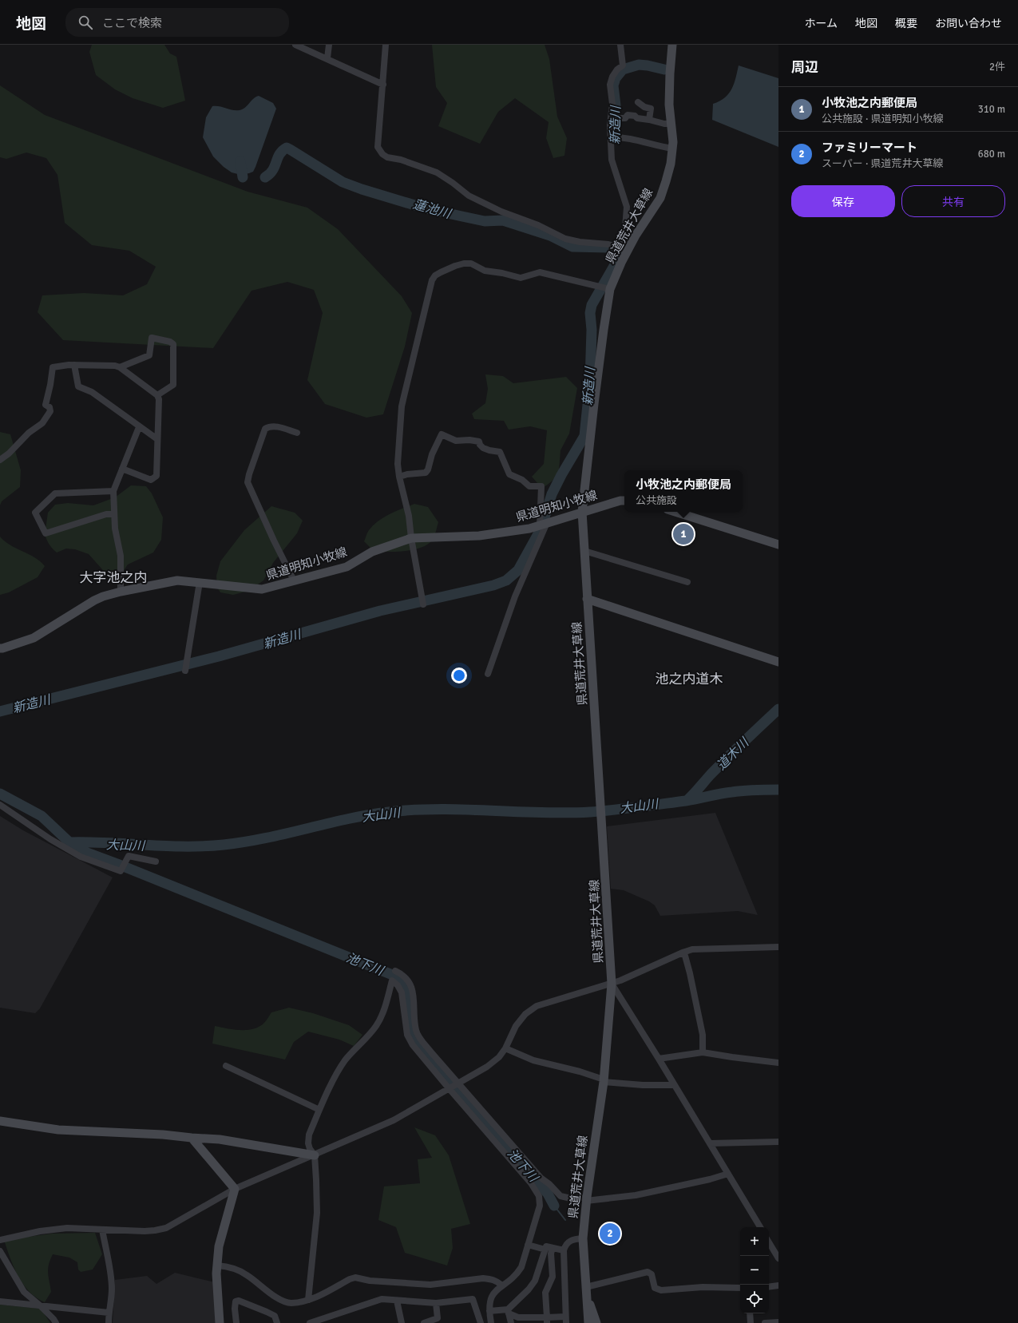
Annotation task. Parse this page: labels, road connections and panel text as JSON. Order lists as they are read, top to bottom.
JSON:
{
  "streets": {
    "main road": ["県道荒井大草線", "県道明知小牧線"]
  },
  "crossings": [
    ["県道荒井大草線", "県道明知小牧線"]
  ],
  "districts": ["大字池之内", "池之内道木"],
  "water": [
    "新造川",
    "蓮池川",
    "道木川",
    "大山川",
    "池下川"
  ],
  "page": {
    "header": "地図",
    "search": "ここで検索",
    "nav": [
      "ホーム",
      "地図",
      "概要",
      "お問い合わせ"
    ],
    "heading": ["周辺", "2件"],
    "list": [
      {
        "mark": "1",
        "name": "小牧池之内郵便局",
        "note": "公共施設 · 県道明知小牧線",
        "value": "310 m"
      },
      {
        "mark": "2",
        "name": "ファミリーマート",
        "note": "スーパー · 県道荒井大草線",
        "value": "680 m"
      }
    ],
    "buttons": ["保存", "共有"],
    "popup": ["小牧池之内郵便局", "公共施設"],
    "pins": ["1", "2"],
    "map_buttons": ["+", "−"]
  }
}
